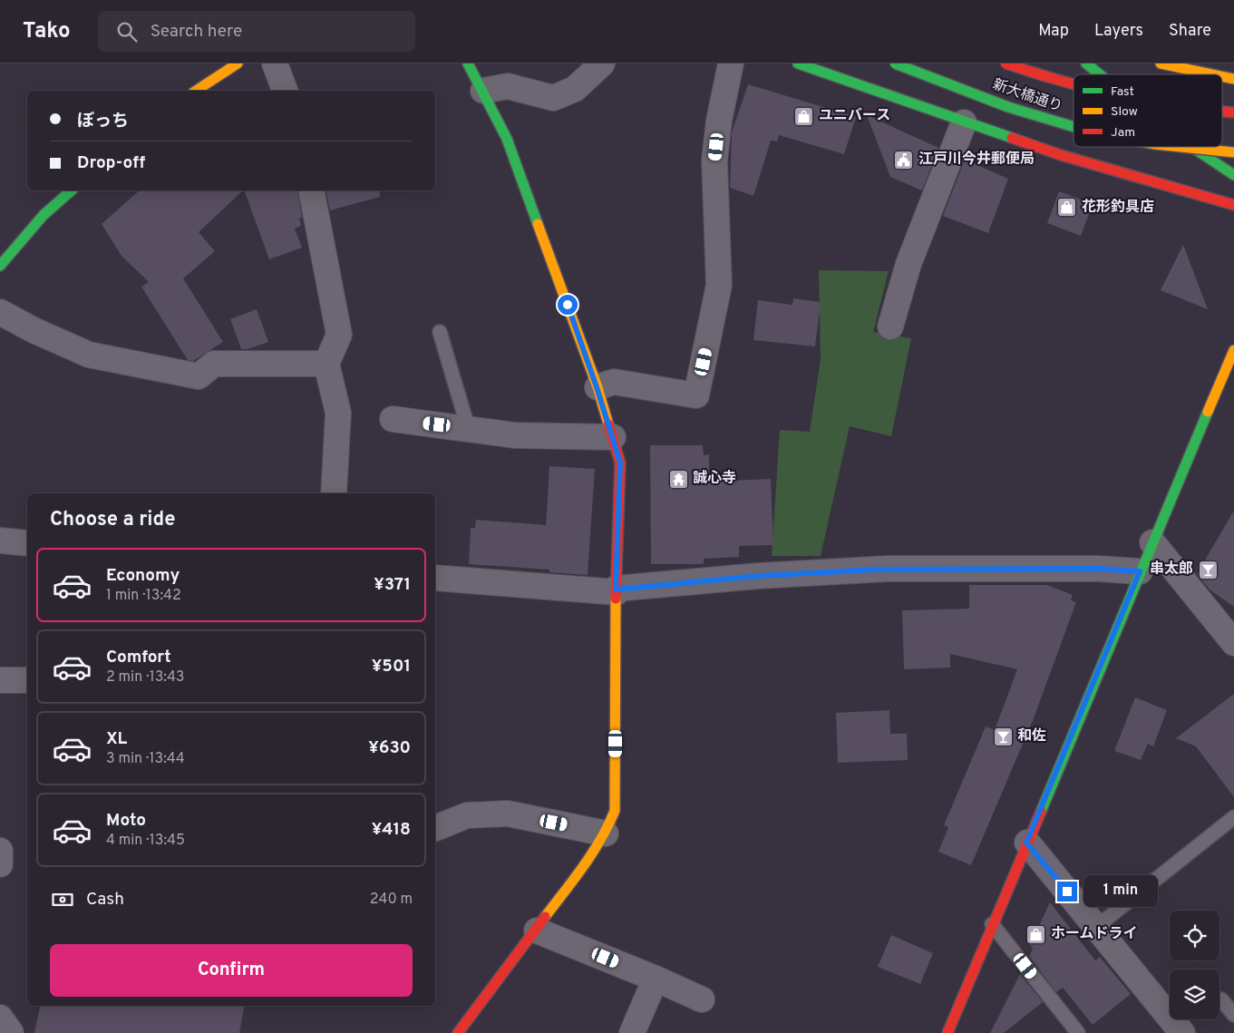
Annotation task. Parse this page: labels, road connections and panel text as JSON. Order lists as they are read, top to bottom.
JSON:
{
  "streets": {
    "street": ["新大橋通り"]
  },
  "places": {
    "shop": ["ユニバース", "花形釣具店", "ホームドライ"],
    "public building": ["江戸川今井郵便局"],
    "temple": ["誠心寺"],
    "bar": ["串太郎", "和佐"]
  },
  "legend": ["Fast", "Slow", "Jam"],
  "page": {
    "header": "Tako",
    "search": "Search here",
    "nav": ["Map", "Layers", "Share"],
    "banner": ["ぼっち", "Drop-off"],
    "heading": "Choose a ride",
    "list": [
      {
        "name": "Economy",
        "note": "1 min · 13:42",
        "value": "¥371"
      },
      {
        "name": "Comfort",
        "note": "2 min · 13:43",
        "value": "¥501"
      },
      {
        "name": "XL",
        "note": "3 min · 13:44",
        "value": "¥630"
      },
      {
        "name": "Moto",
        "note": "4 min · 13:45",
        "value": "¥418"
      }
    ],
    "pay": ["Cash", "240 m"],
    "bubble": "1 min",
    "buttons": "Confirm"
  }
}
